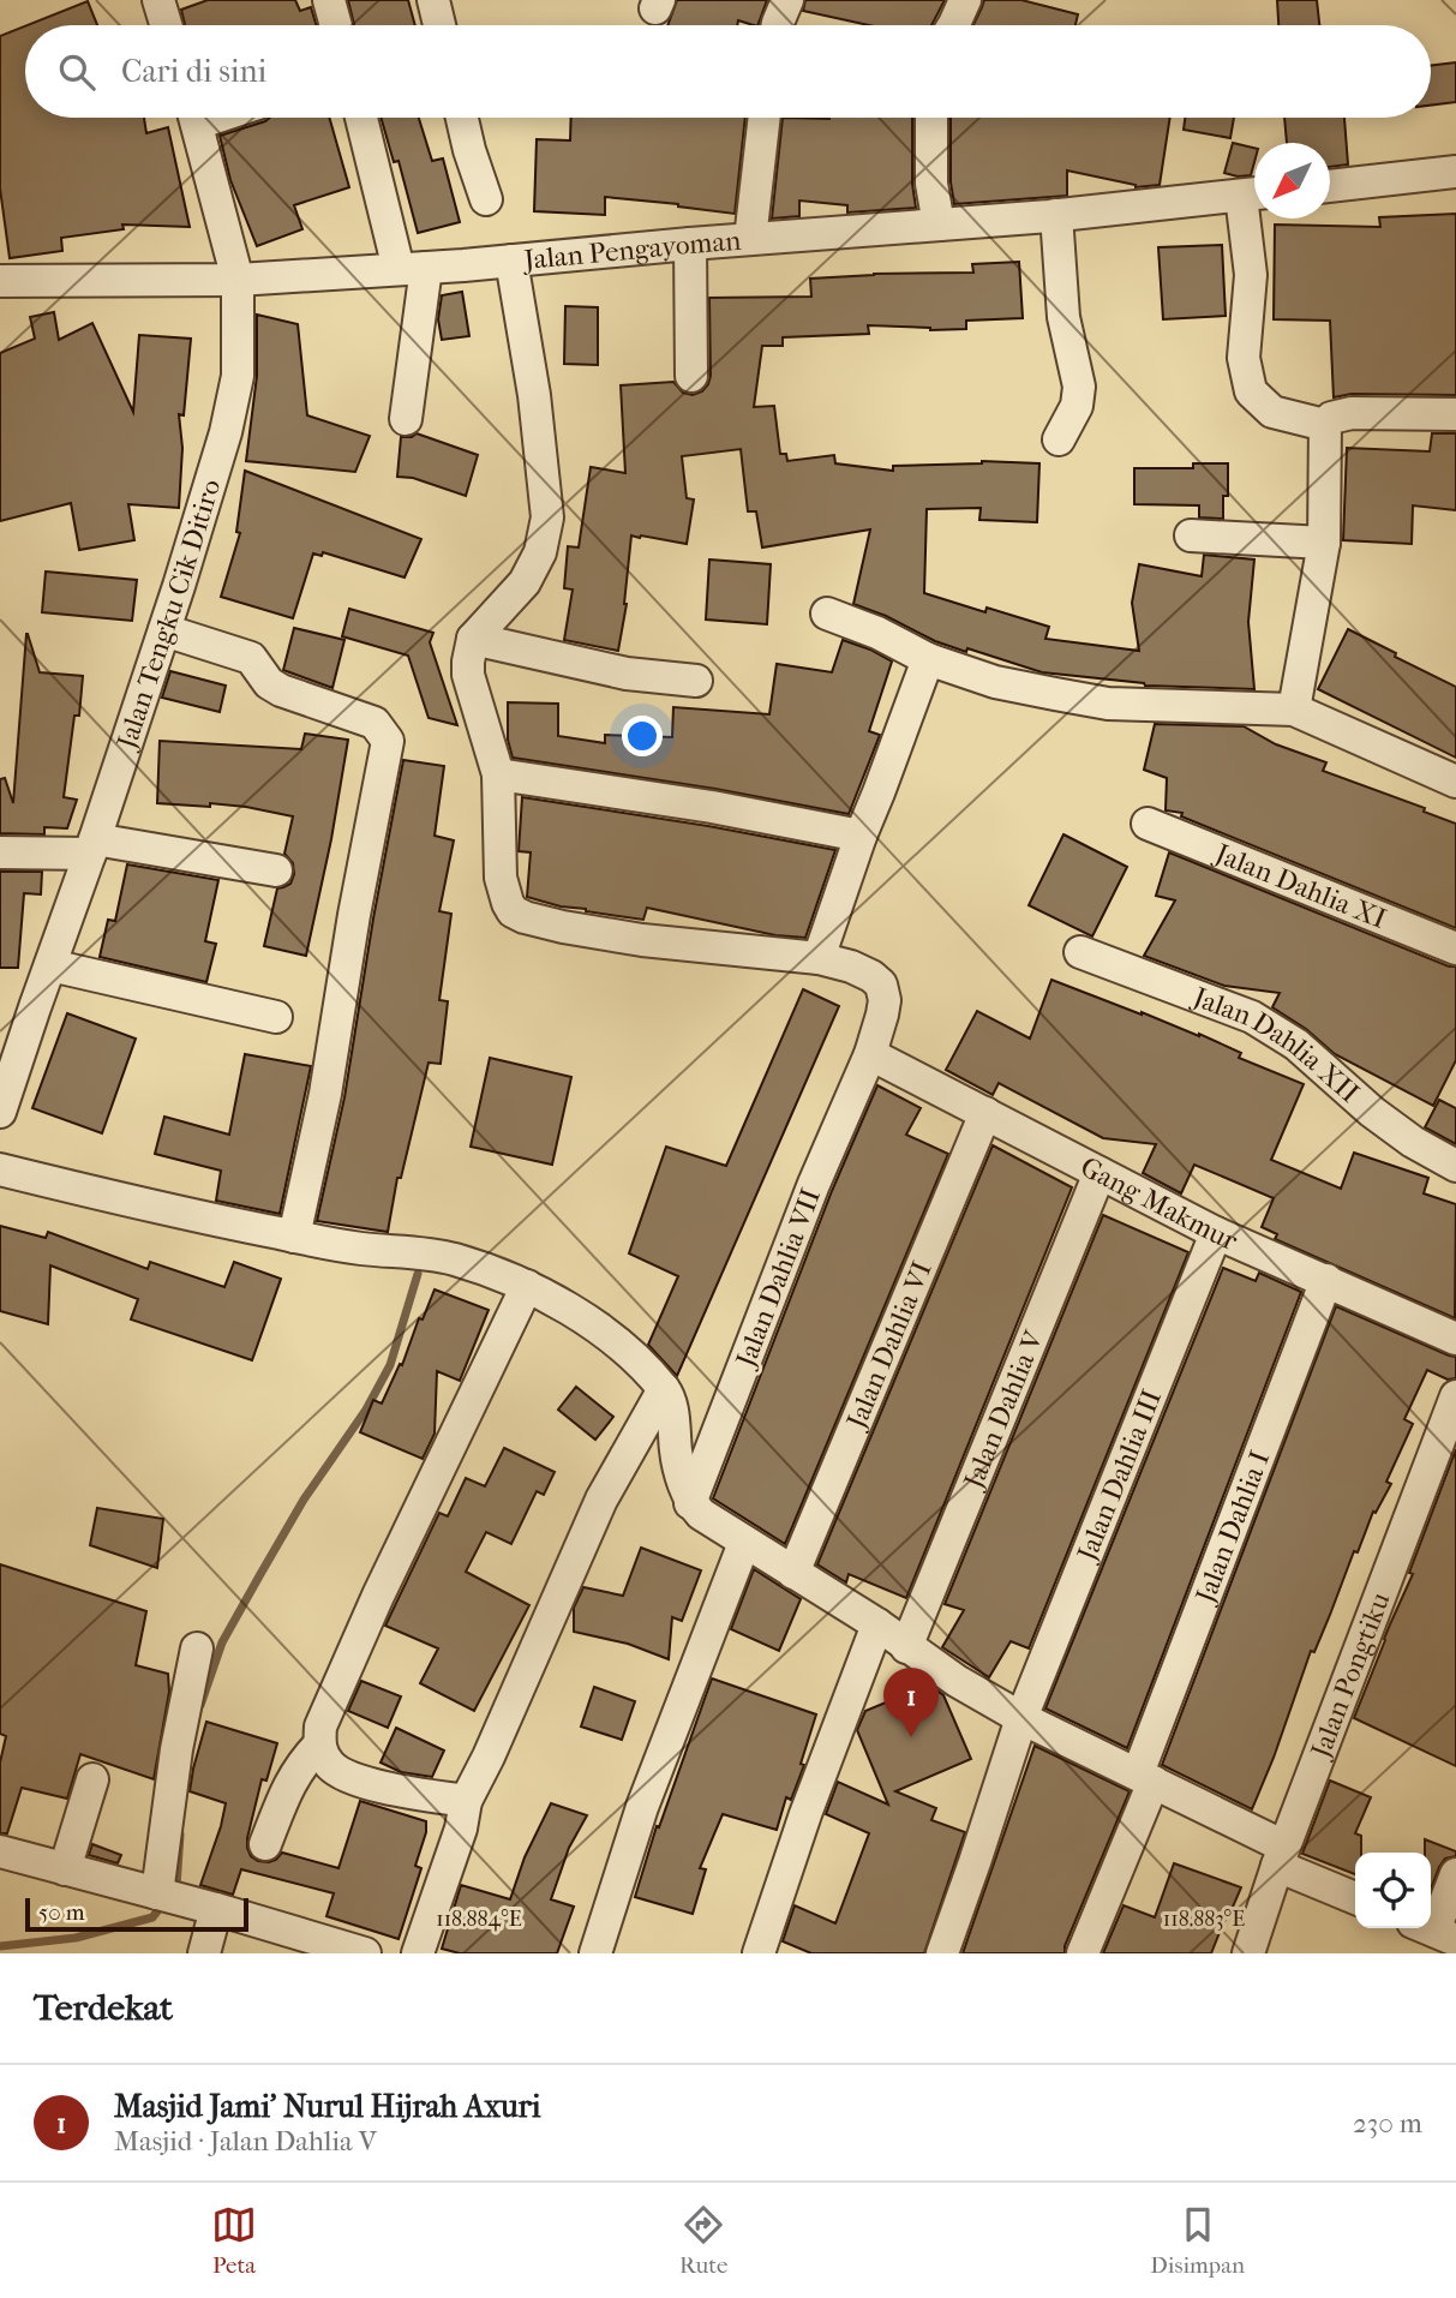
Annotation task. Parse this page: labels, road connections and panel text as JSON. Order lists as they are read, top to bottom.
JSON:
{
  "streets": {
    "street": [
      "Jalan Pengayoman",
      "Jalan Tengku Cik Ditiro",
      "Jalan Dahlia XI",
      "Jalan Dahlia XII",
      "Gang Makmur",
      "Jalan Dahlia VII",
      "Jalan Dahlia VI",
      "Jalan Dahlia V",
      "Jalan Dahlia III",
      "Jalan Dahlia I",
      "Jalan Pongtiku"
    ]
  },
  "crossings": [
    ["Jalan Pengayoman", "Jalan Tengku Cik Ditiro"],
    ["Gang Makmur", "Jalan Dahlia VII"],
    ["Gang Makmur", "Jalan Dahlia VI"],
    ["Gang Makmur", "Jalan Dahlia V"],
    ["Gang Makmur", "Jalan Dahlia III"],
    ["Gang Makmur", "Jalan Dahlia I"]
  ],
  "scale_bar": "50 m",
  "north": "bottom left",
  "page": {
    "search": "Cari di sini",
    "pins": "1",
    "scale": "50 m",
    "heading": "Terdekat",
    "list": [
      {
        "mark": "1",
        "name": "Masjid Jami' Nurul Hijrah Axuri",
        "note": "Masjid · Jalan Dahlia V",
        "value": "230 m"
      }
    ],
    "nav": ["Peta", "Rute", "Disimpan"]
  },
  "coordinates": ["118.884°E", "118.883°E"]
}
